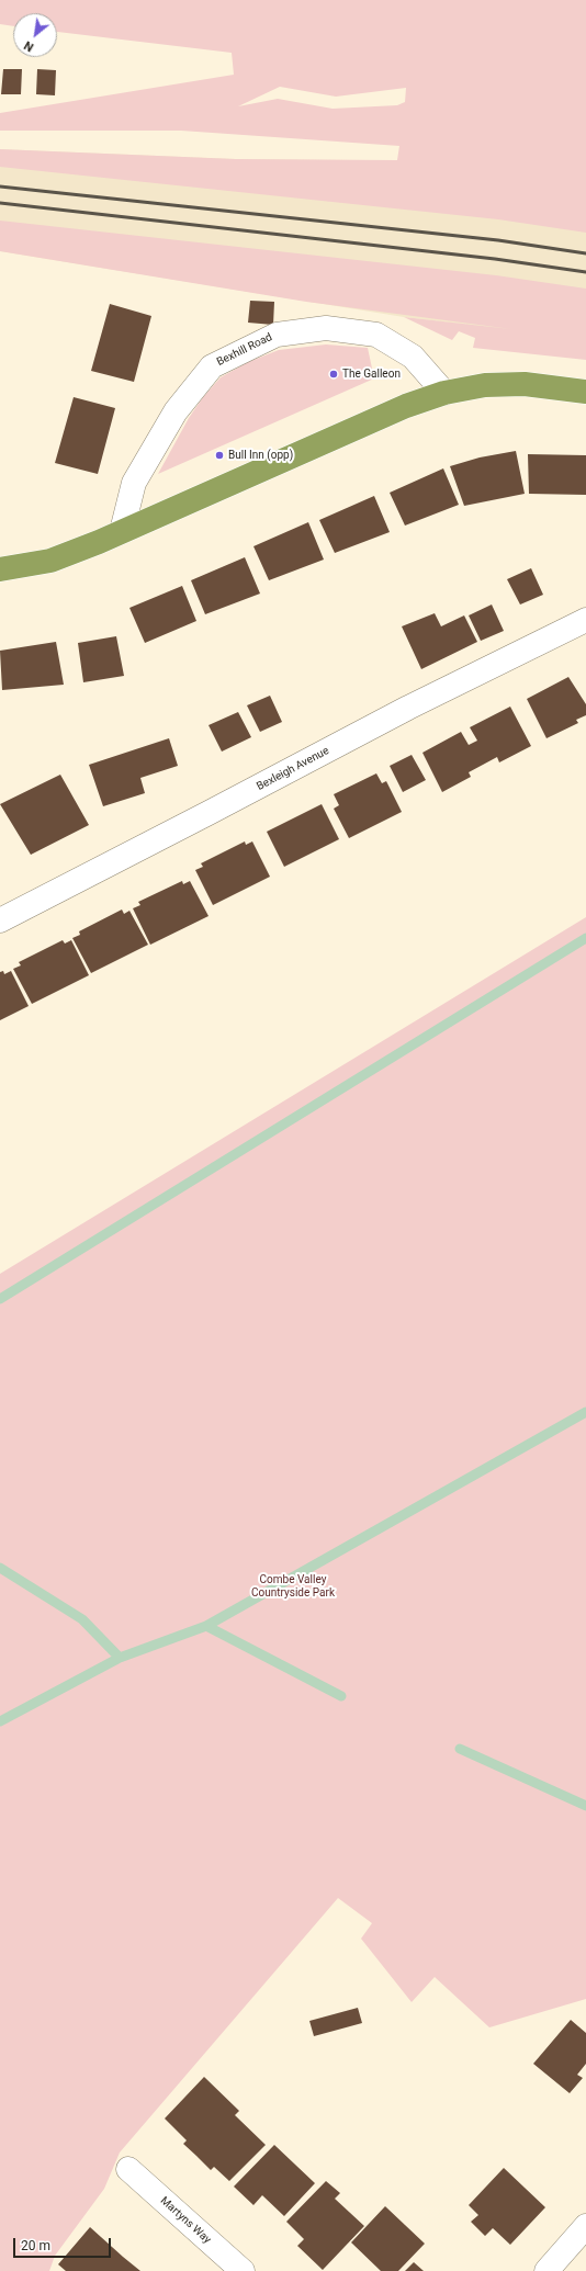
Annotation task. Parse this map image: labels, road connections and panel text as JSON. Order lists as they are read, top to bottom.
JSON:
{
  "streets": {
    "street": ["Bexhill Road", "Bexleigh Avenue", "Martyns Way"]
  },
  "parks": ["Combe Valley Countryside Park"],
  "places": ["The Galleon", "Bull Inn (opp)"],
  "scale_bar": "20 m",
  "north": "bottom left"
}
